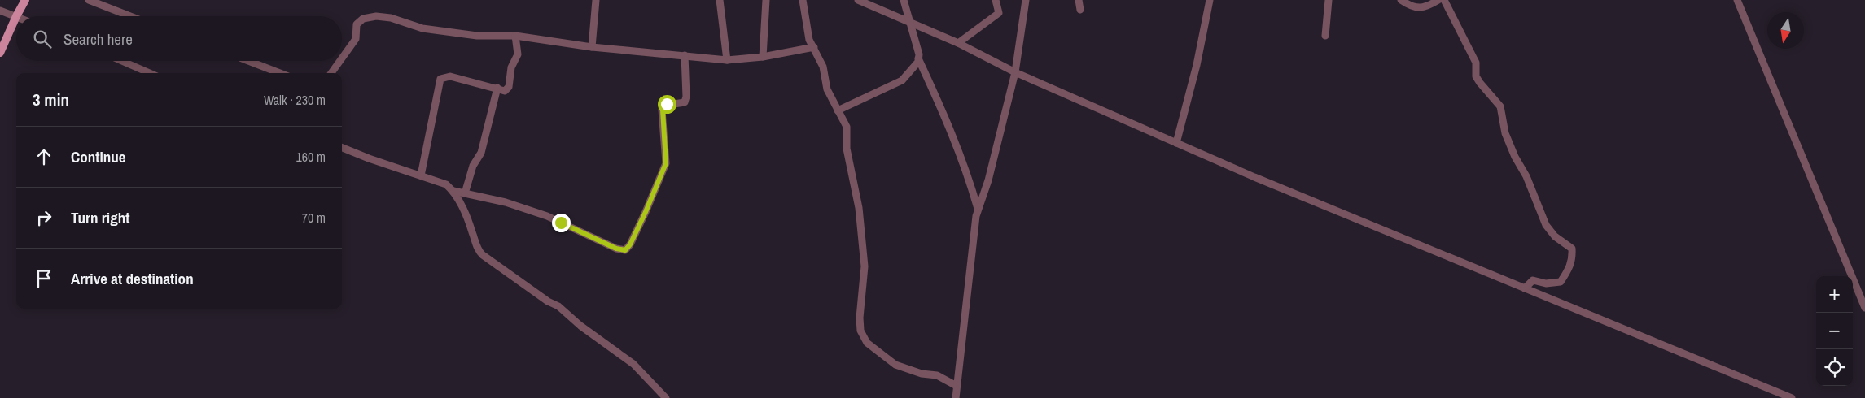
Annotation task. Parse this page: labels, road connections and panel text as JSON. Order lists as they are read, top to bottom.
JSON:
{
  "north": "bottom",
  "page": {
    "search": "Search here",
    "heading": ["3 min", "Walk · 230 m"],
    "list": [
      ["Continue", "160 m"],
      ["Turn right", "70 m"],
      "Arrive at destination"
    ],
    "map_buttons": ["+", "−"]
  }
}
